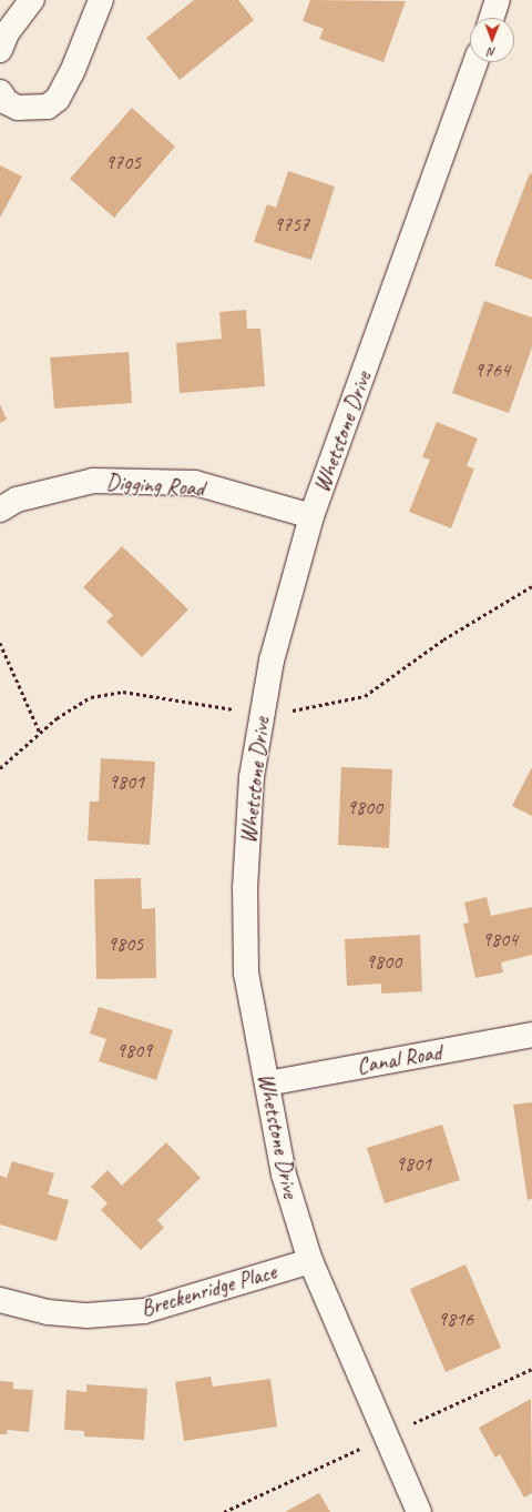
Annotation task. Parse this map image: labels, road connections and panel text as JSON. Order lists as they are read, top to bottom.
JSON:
{
  "streets": {
    "street": [
      "Whetstone Drive",
      "Digging Road",
      "Canal Road",
      "Breckenridge Place"
    ]
  },
  "crossings": [
    ["Whetstone Drive", "Digging Road"],
    ["Whetstone Drive", "Canal Road"],
    ["Whetstone Drive", "Breckenridge Place"]
  ],
  "house_numbers": [
    "9705",
    "9757",
    "9764",
    "9801",
    "9800",
    "9804",
    "9805",
    "9800",
    "9809",
    "9801",
    "9816"
  ],
  "north": "bottom"
}
